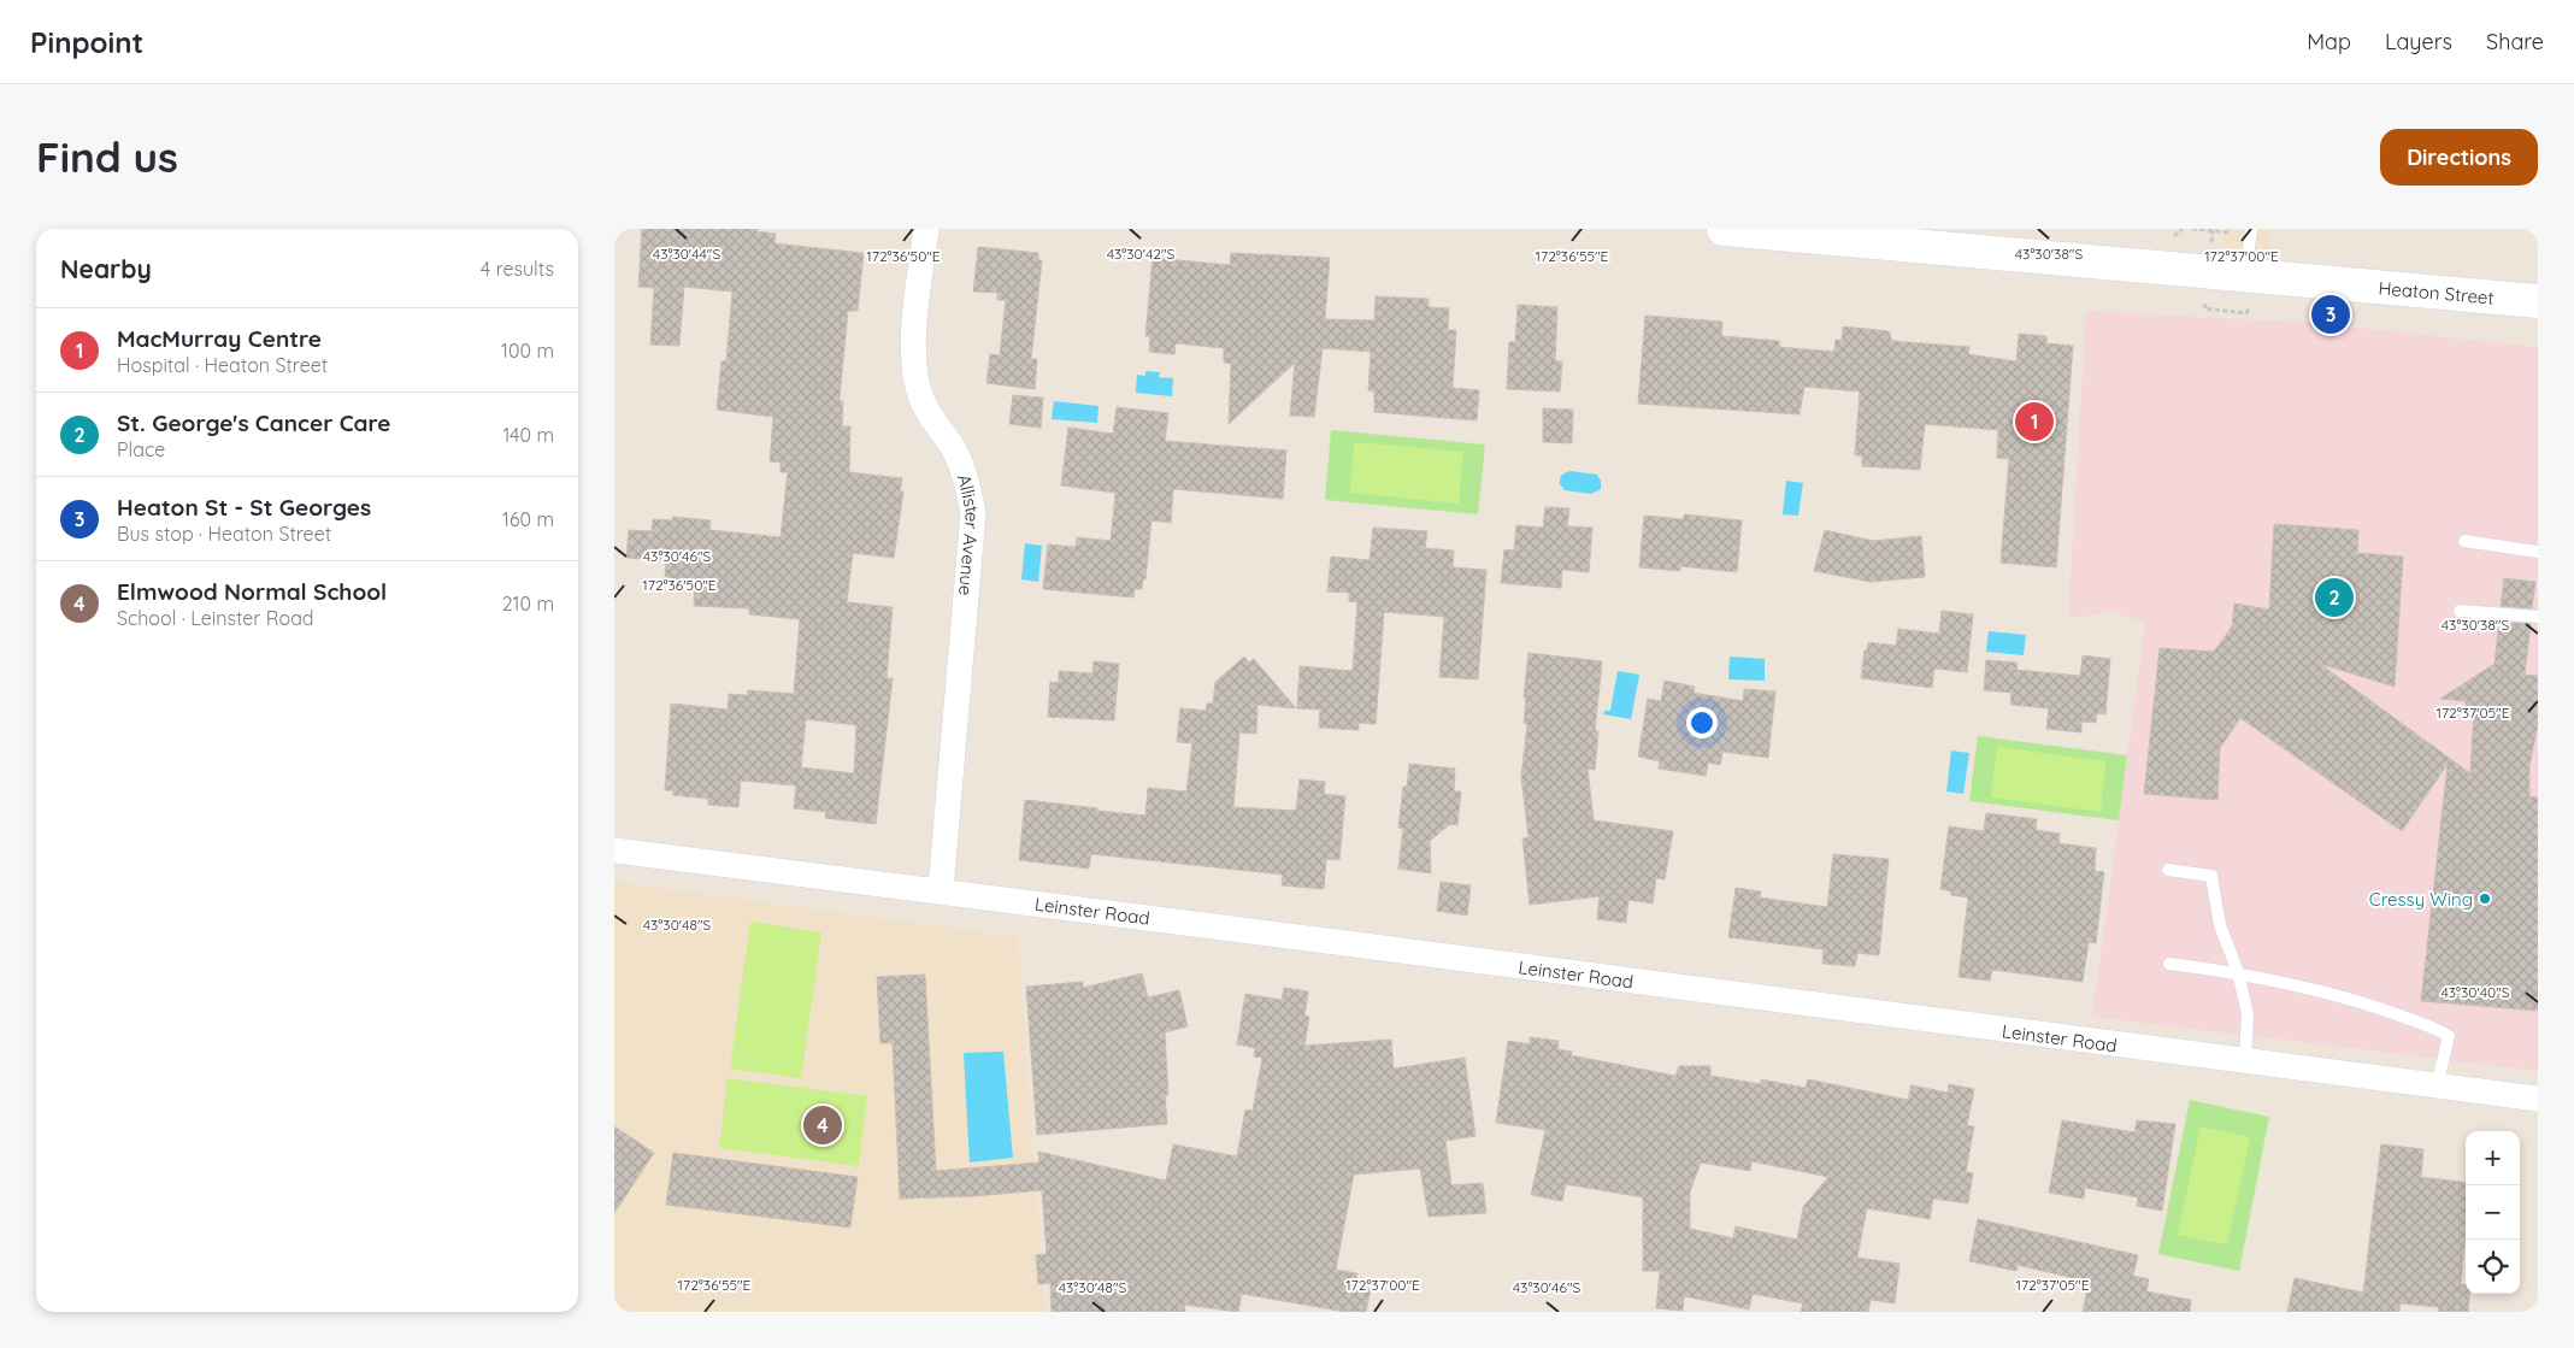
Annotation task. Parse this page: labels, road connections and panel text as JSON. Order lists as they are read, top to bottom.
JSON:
{
  "streets": {
    "main road": ["Heaton Street"],
    "street": ["Allister Avenue", "Leinster Road"]
  },
  "crossings": [
    ["Allister Avenue", "Leinster Road"]
  ],
  "places": ["Cressy Wing"],
  "page": {
    "header": "Pinpoint",
    "nav": ["Map", "Layers", "Share"],
    "buttons": "Directions",
    "title": "Find us",
    "heading": ["Nearby", "4 results"],
    "pins": [
      "3",
      "1",
      "2",
      "4"
    ],
    "list": [
      {
        "mark": "1",
        "name": "MacMurray Centre",
        "note": "Hospital · Heaton Street",
        "value": "100 m"
      },
      {
        "mark": "2",
        "name": "St. George's Cancer Care",
        "note": "Place",
        "value": "140 m"
      },
      {
        "mark": "3",
        "name": "Heaton St - St Georges",
        "note": "Bus stop · Heaton Street",
        "value": "160 m"
      },
      {
        "mark": "4",
        "name": "Elmwood Normal School",
        "note": "School · Leinster Road",
        "value": "210 m"
      }
    ],
    "map_buttons": ["+", "−"]
  },
  "coordinates": [
    "43°30'44\"S",
    "43°30'42\"S",
    "43°30'38\"S",
    "172°36'55\"E",
    "172°37'00\"E",
    "172°36'50\"E",
    "43°30'46\"S",
    "172°37'05\"E",
    "43°30'48\"S",
    "43°30'40\"S"
  ]
}
